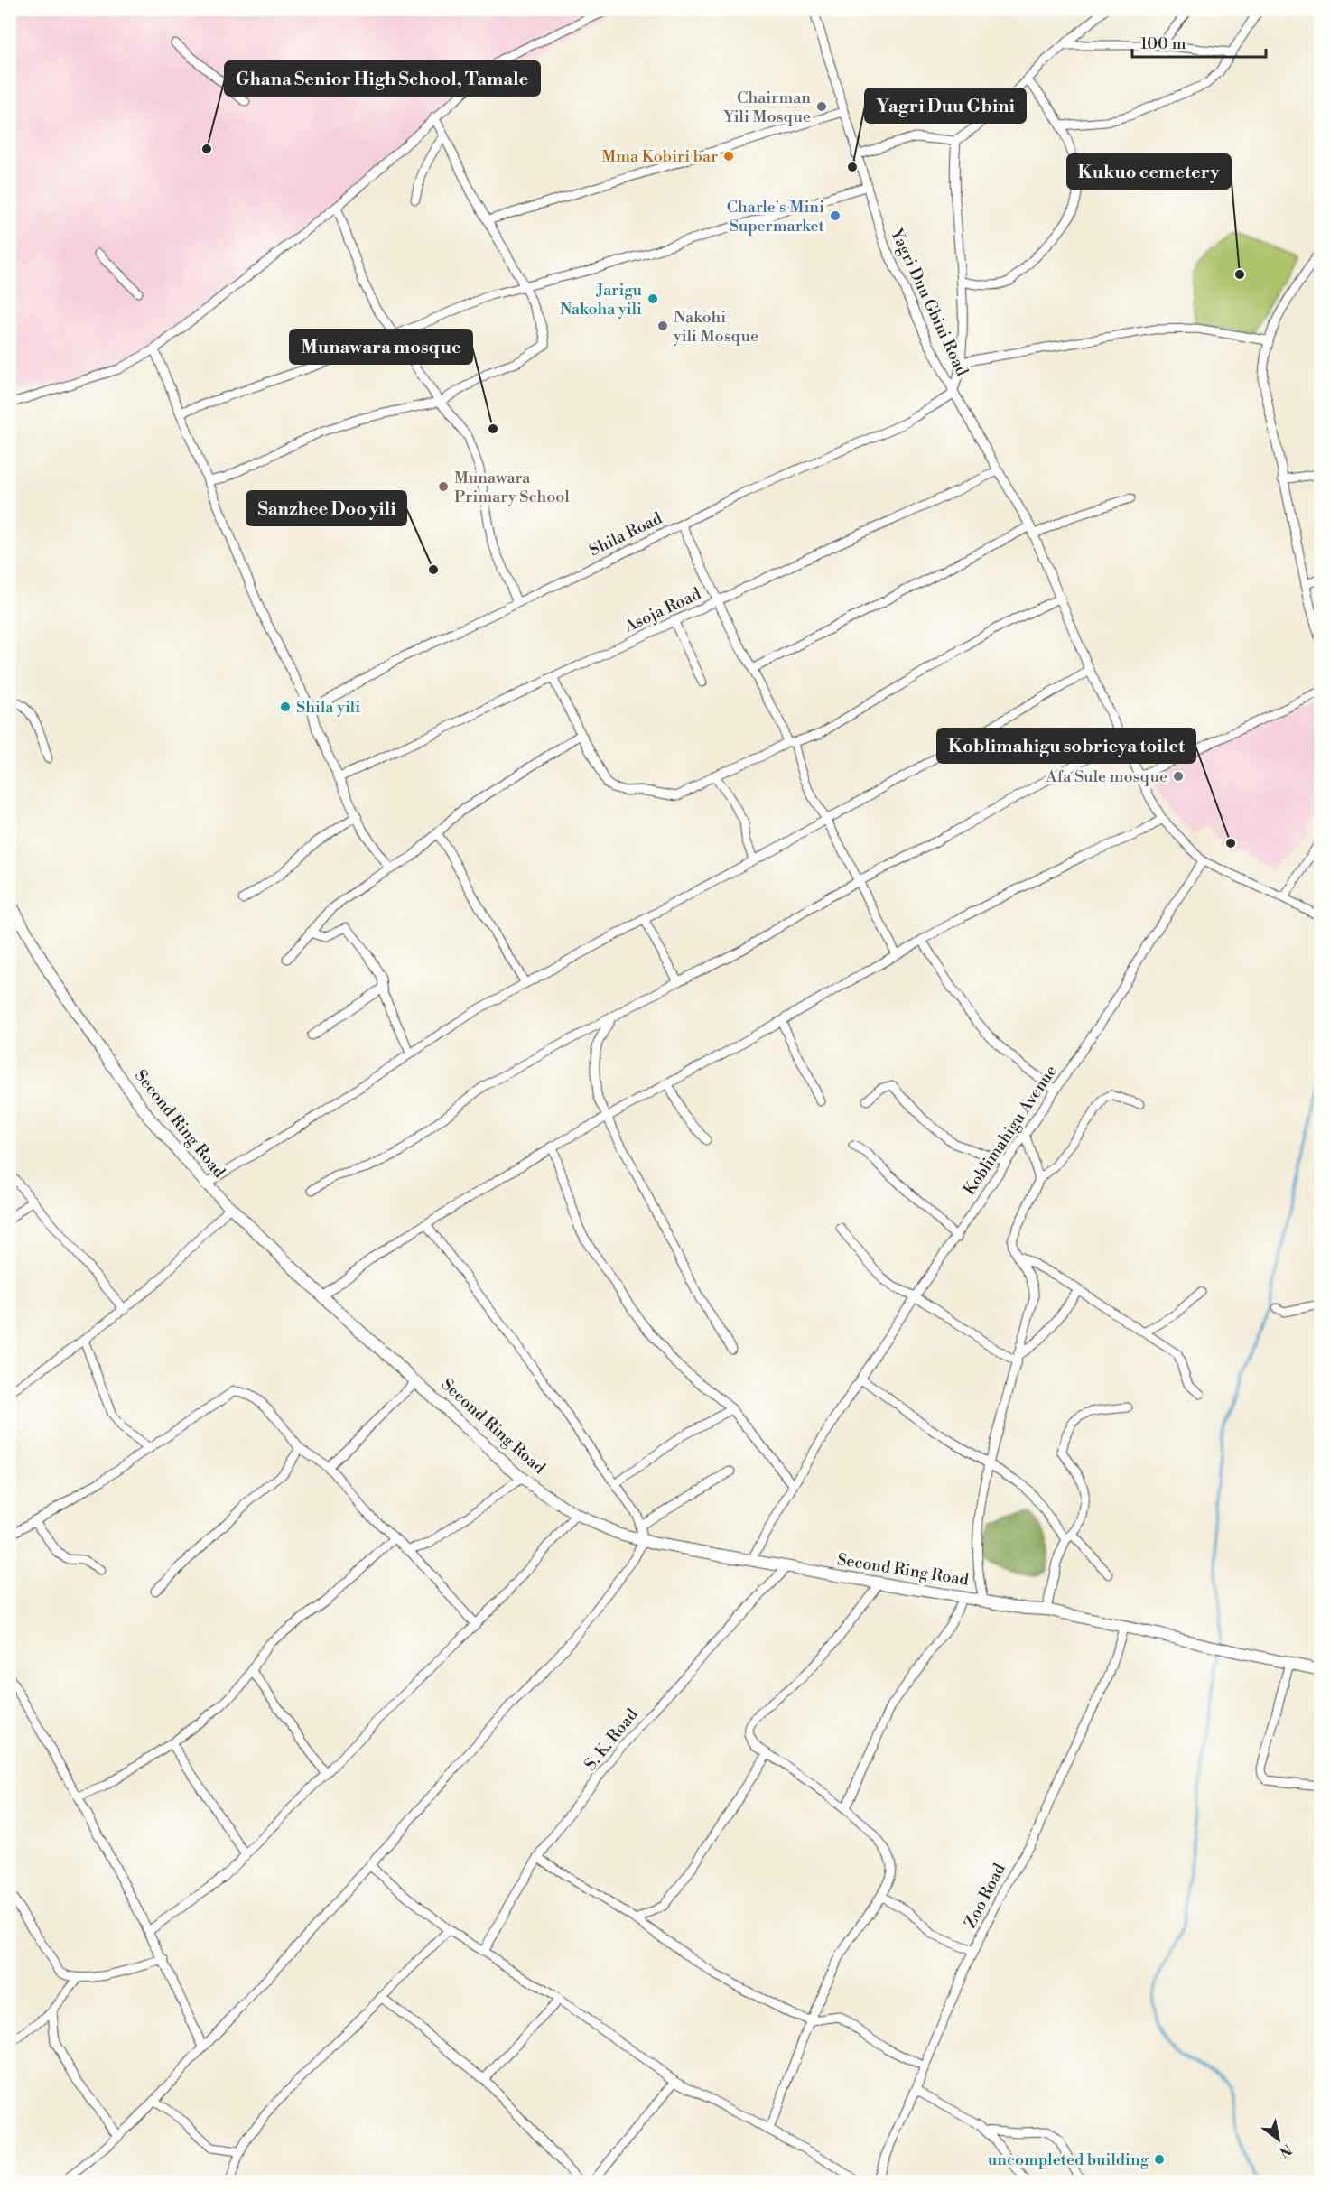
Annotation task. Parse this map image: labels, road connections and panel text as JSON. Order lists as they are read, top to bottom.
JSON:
{
  "streets": {
    "street": [
      "Yagri Duu Gbini Road",
      "Shila Road",
      "Asoja Road",
      "Second Ring Road",
      "Koblimahigu Avenue",
      "S. K. Road",
      "Zoo Road"
    ]
  },
  "crossings": [
    ["Yagri Duu Gbini Road", "Shila Road"],
    ["Yagri Duu Gbini Road", "Asoja Road"],
    ["Yagri Duu Gbini Road", "Koblimahigu Avenue"],
    ["Second Ring Road", "Koblimahigu Avenue"],
    ["Second Ring Road", "S. K. Road"],
    ["Second Ring Road", "Zoo Road"]
  ],
  "places": [
    "Chairman Yili Mosque",
    "Ghana Senior High School, Tamale",
    "Mma Kobiri bar",
    "Yagri Duu Gbini",
    "Charle's Mini Supermarket",
    "Kukuo cemetery",
    "Jarigu Nakoha yili",
    "Nakohi yili Mosque",
    "Munawara mosque",
    "Munawara Primary School",
    "Sanzhee Doo yili",
    "Shila yili",
    "Afa Sule mosque",
    "Koblimahigu sobrieya toilet",
    "uncompleted building"
  ],
  "scale_bar": "100 m",
  "north": "bottom right"
}
